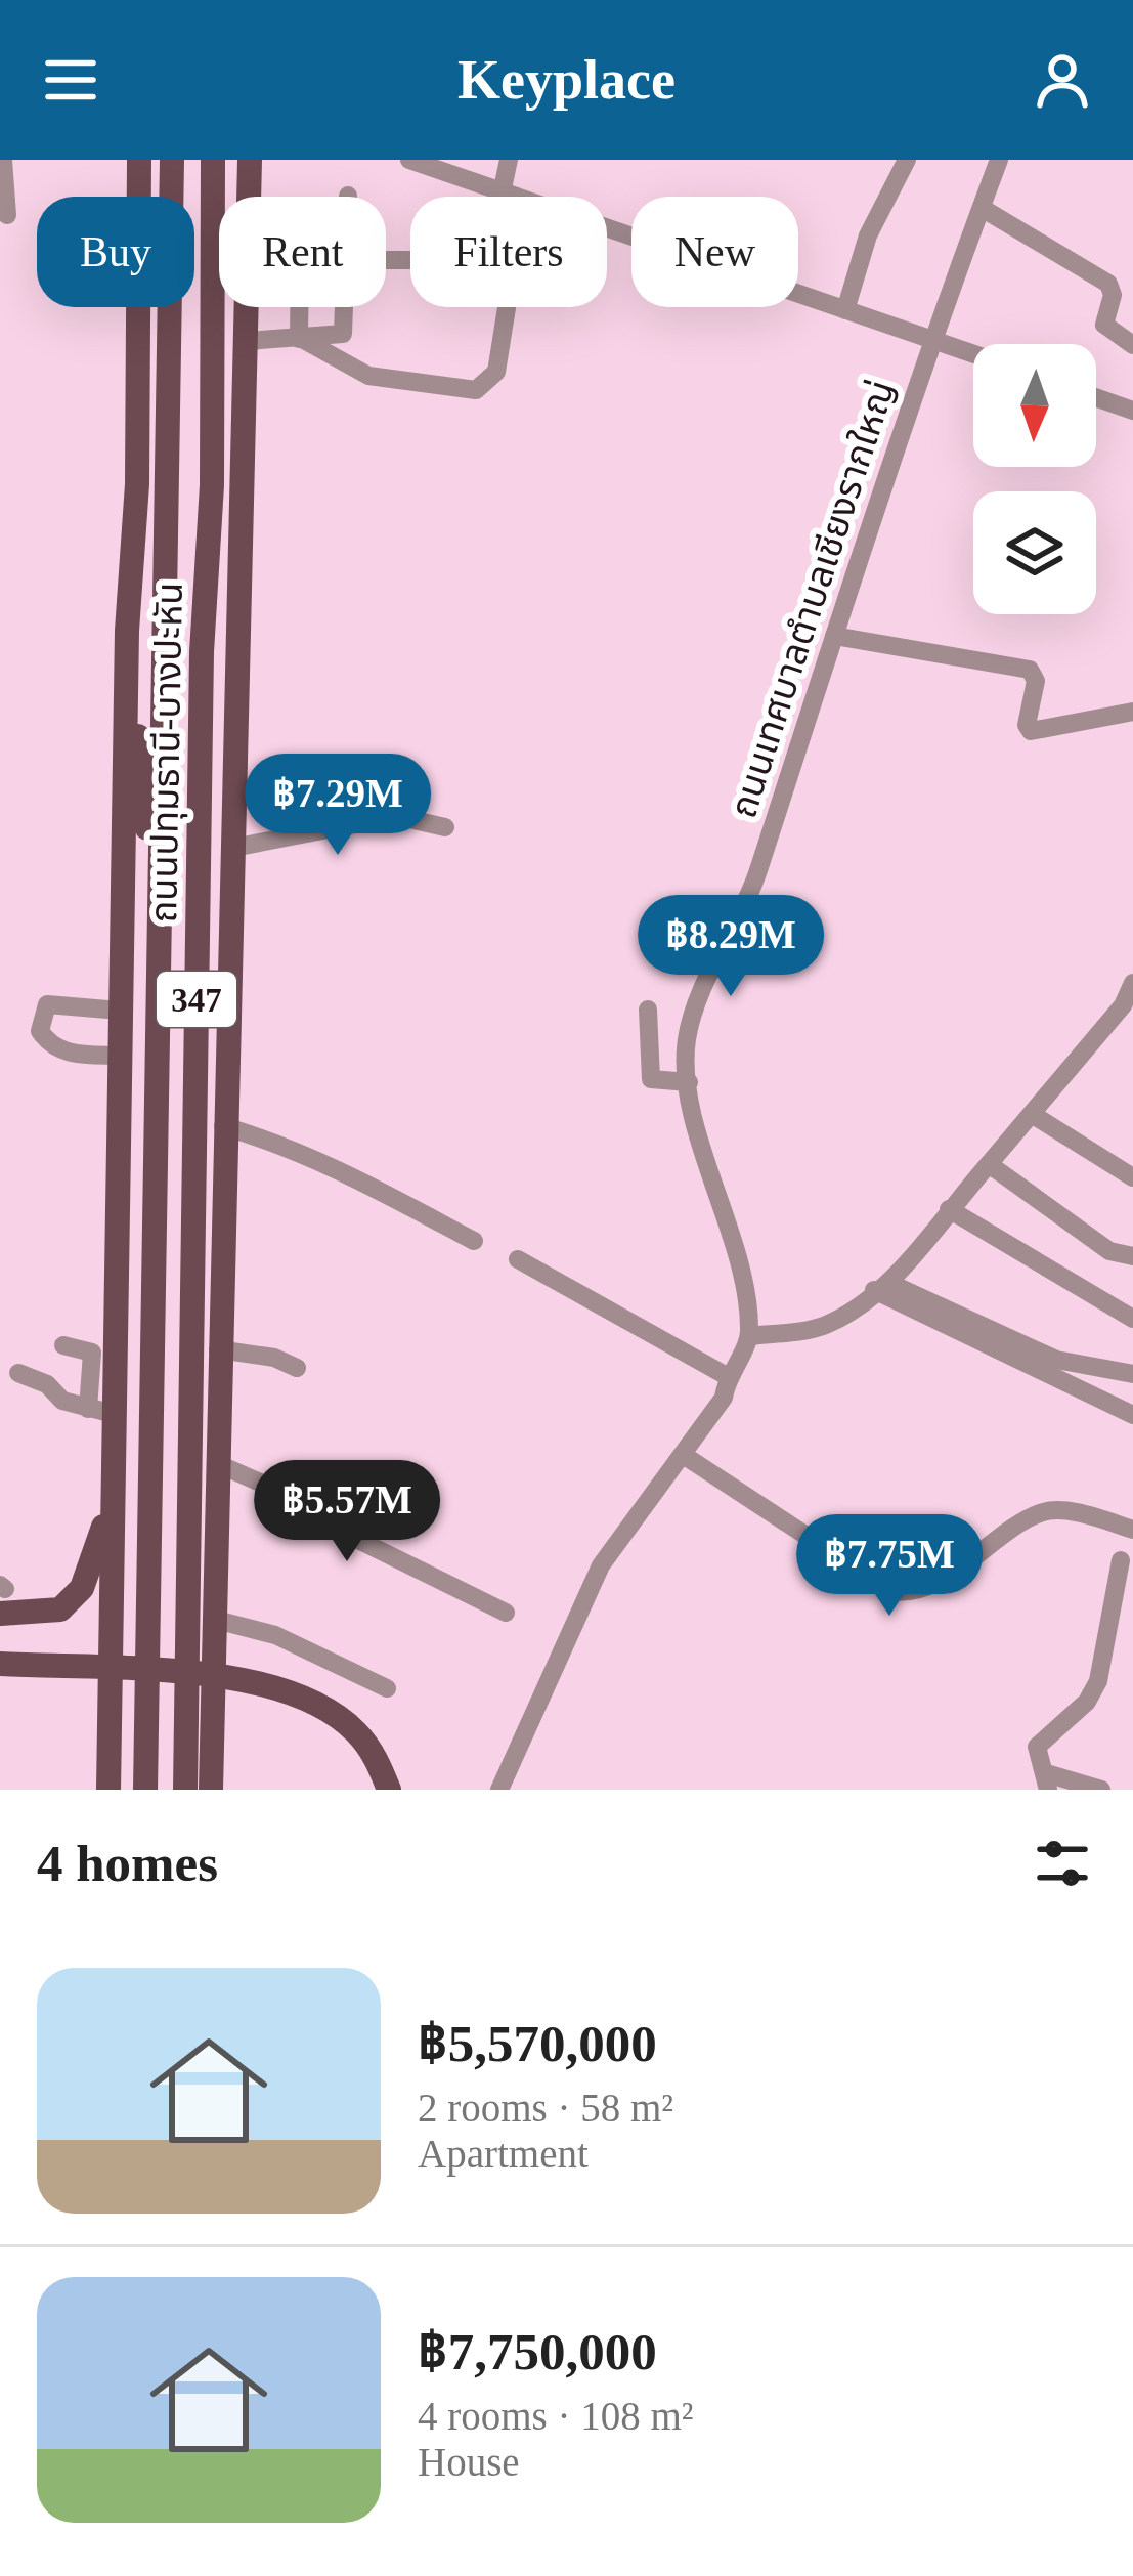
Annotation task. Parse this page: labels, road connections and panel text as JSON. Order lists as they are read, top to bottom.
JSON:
{
  "streets": {
    "main road": ["ถนนปทุมธานี-บางปะหัน", "347"],
    "street": ["ถนนเทศบาลตำบลเชียงรากใหญ่"]
  },
  "north": "bottom",
  "page": {
    "header": "Keyplace",
    "chip": [
      "Buy",
      "Rent",
      "Filters",
      "New"
    ],
    "price": [
      "฿7.29M",
      "฿8.29M",
      "฿5.57M",
      "฿7.75M"
    ],
    "heading": "4 homes",
    "list": [
      {
        "name": "฿5,570,000",
        "note": "2 rooms · 58 m² · Apartment"
      },
      {
        "name": "฿7,750,000",
        "note": "4 rooms · 108 m² · House"
      }
    ]
  }
}
